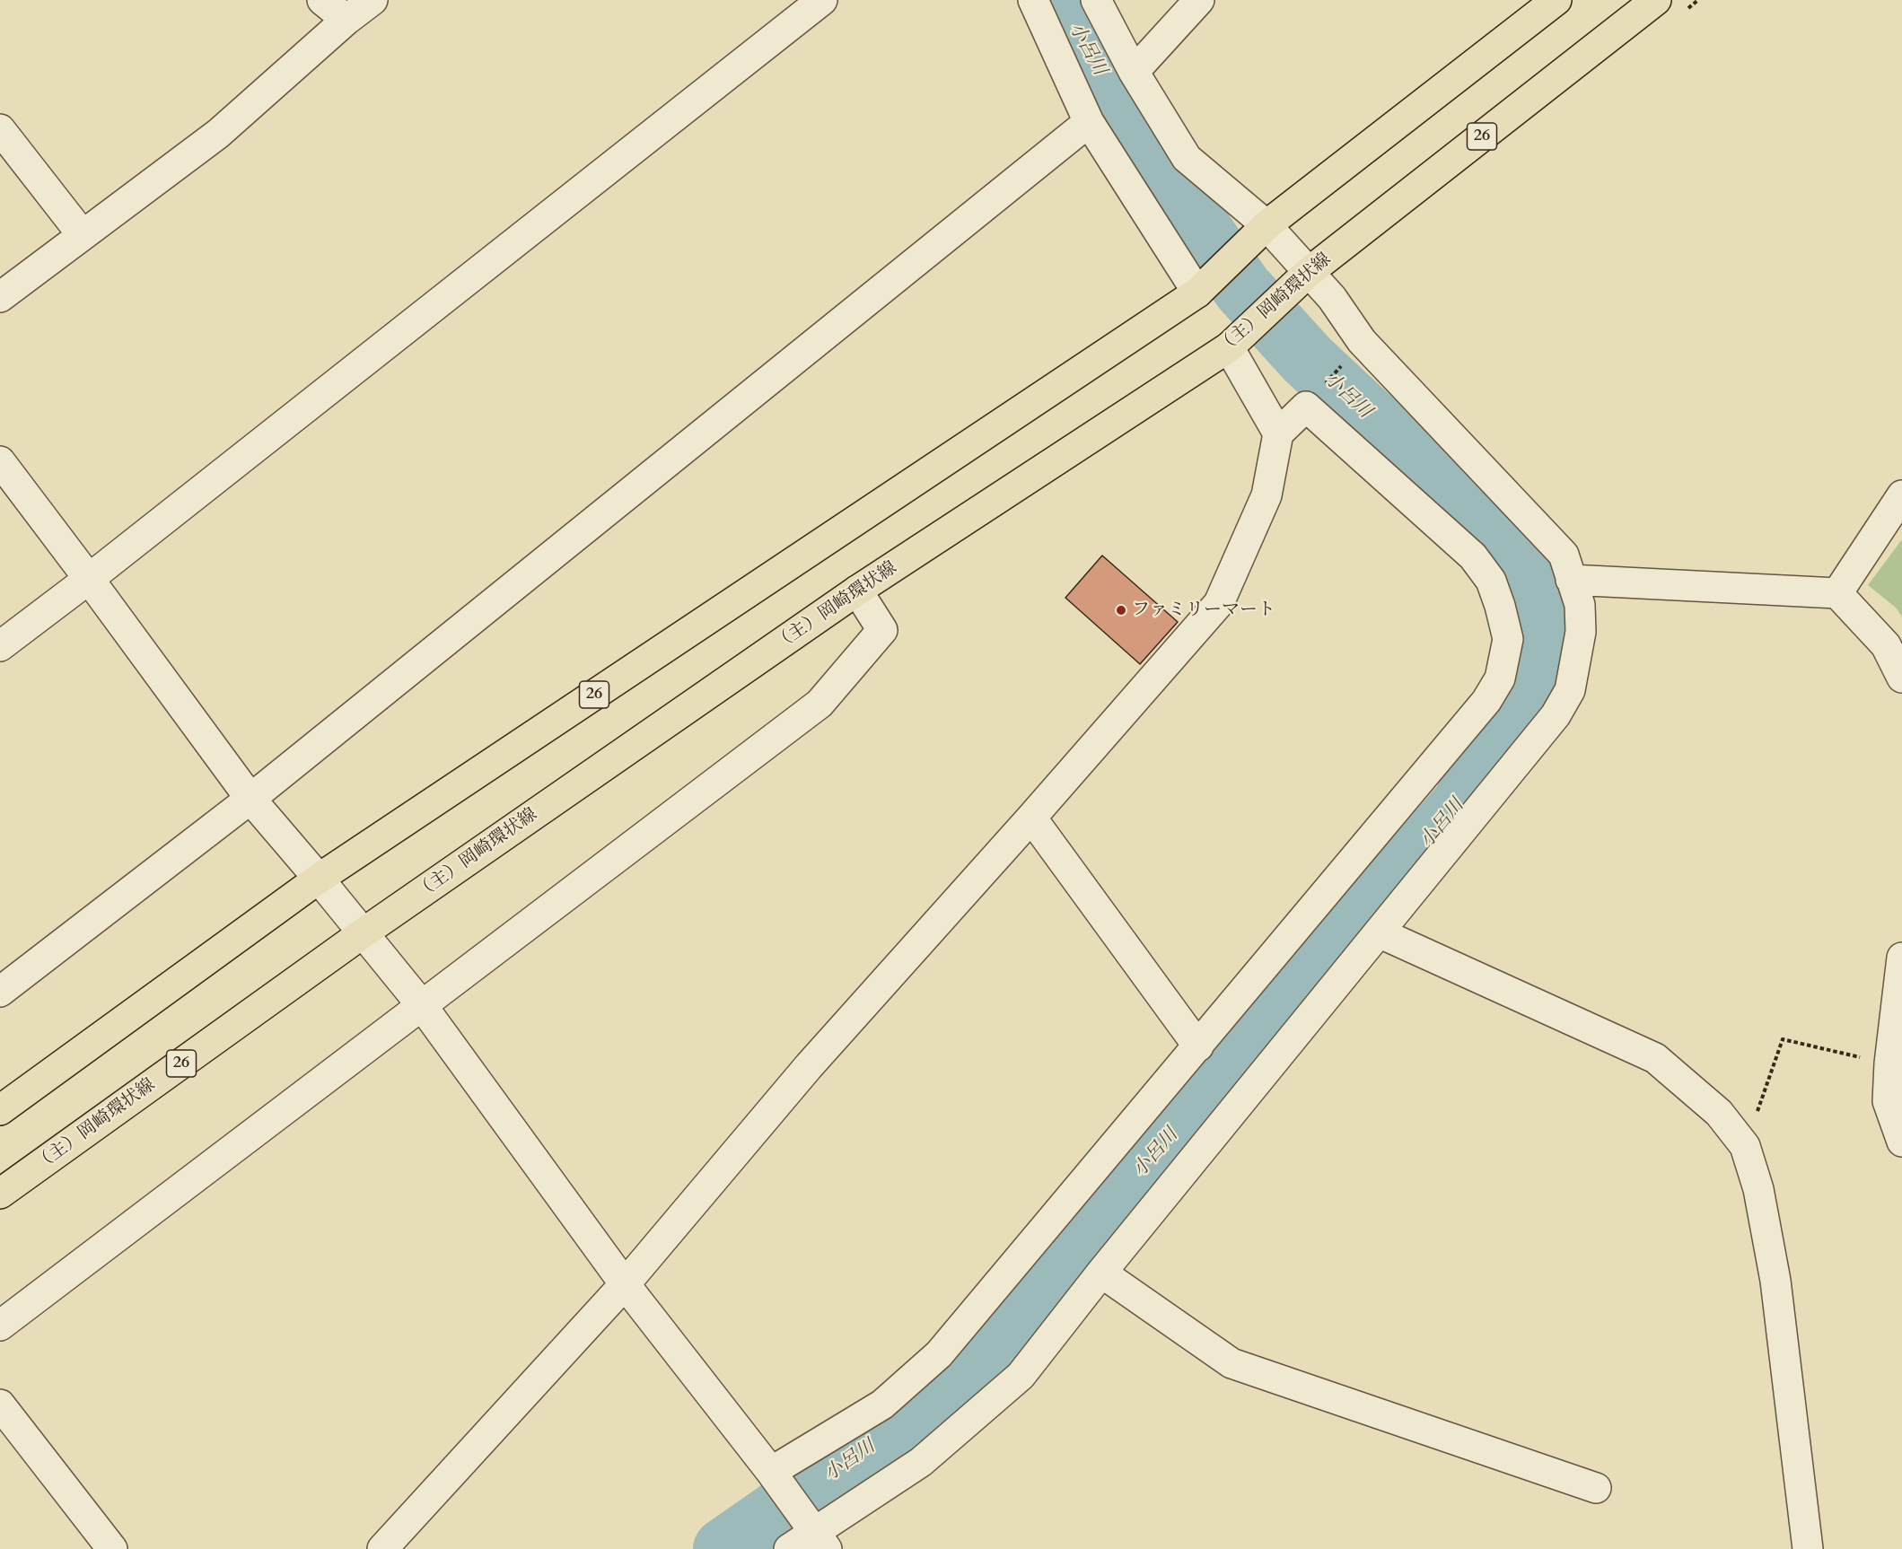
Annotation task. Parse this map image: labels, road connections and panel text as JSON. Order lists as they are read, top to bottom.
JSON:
{
  "streets": {
    "main road": ["26", "（主）岡崎環状線"]
  },
  "water": ["小呂川"],
  "places": ["ファミリーマート"]
}
